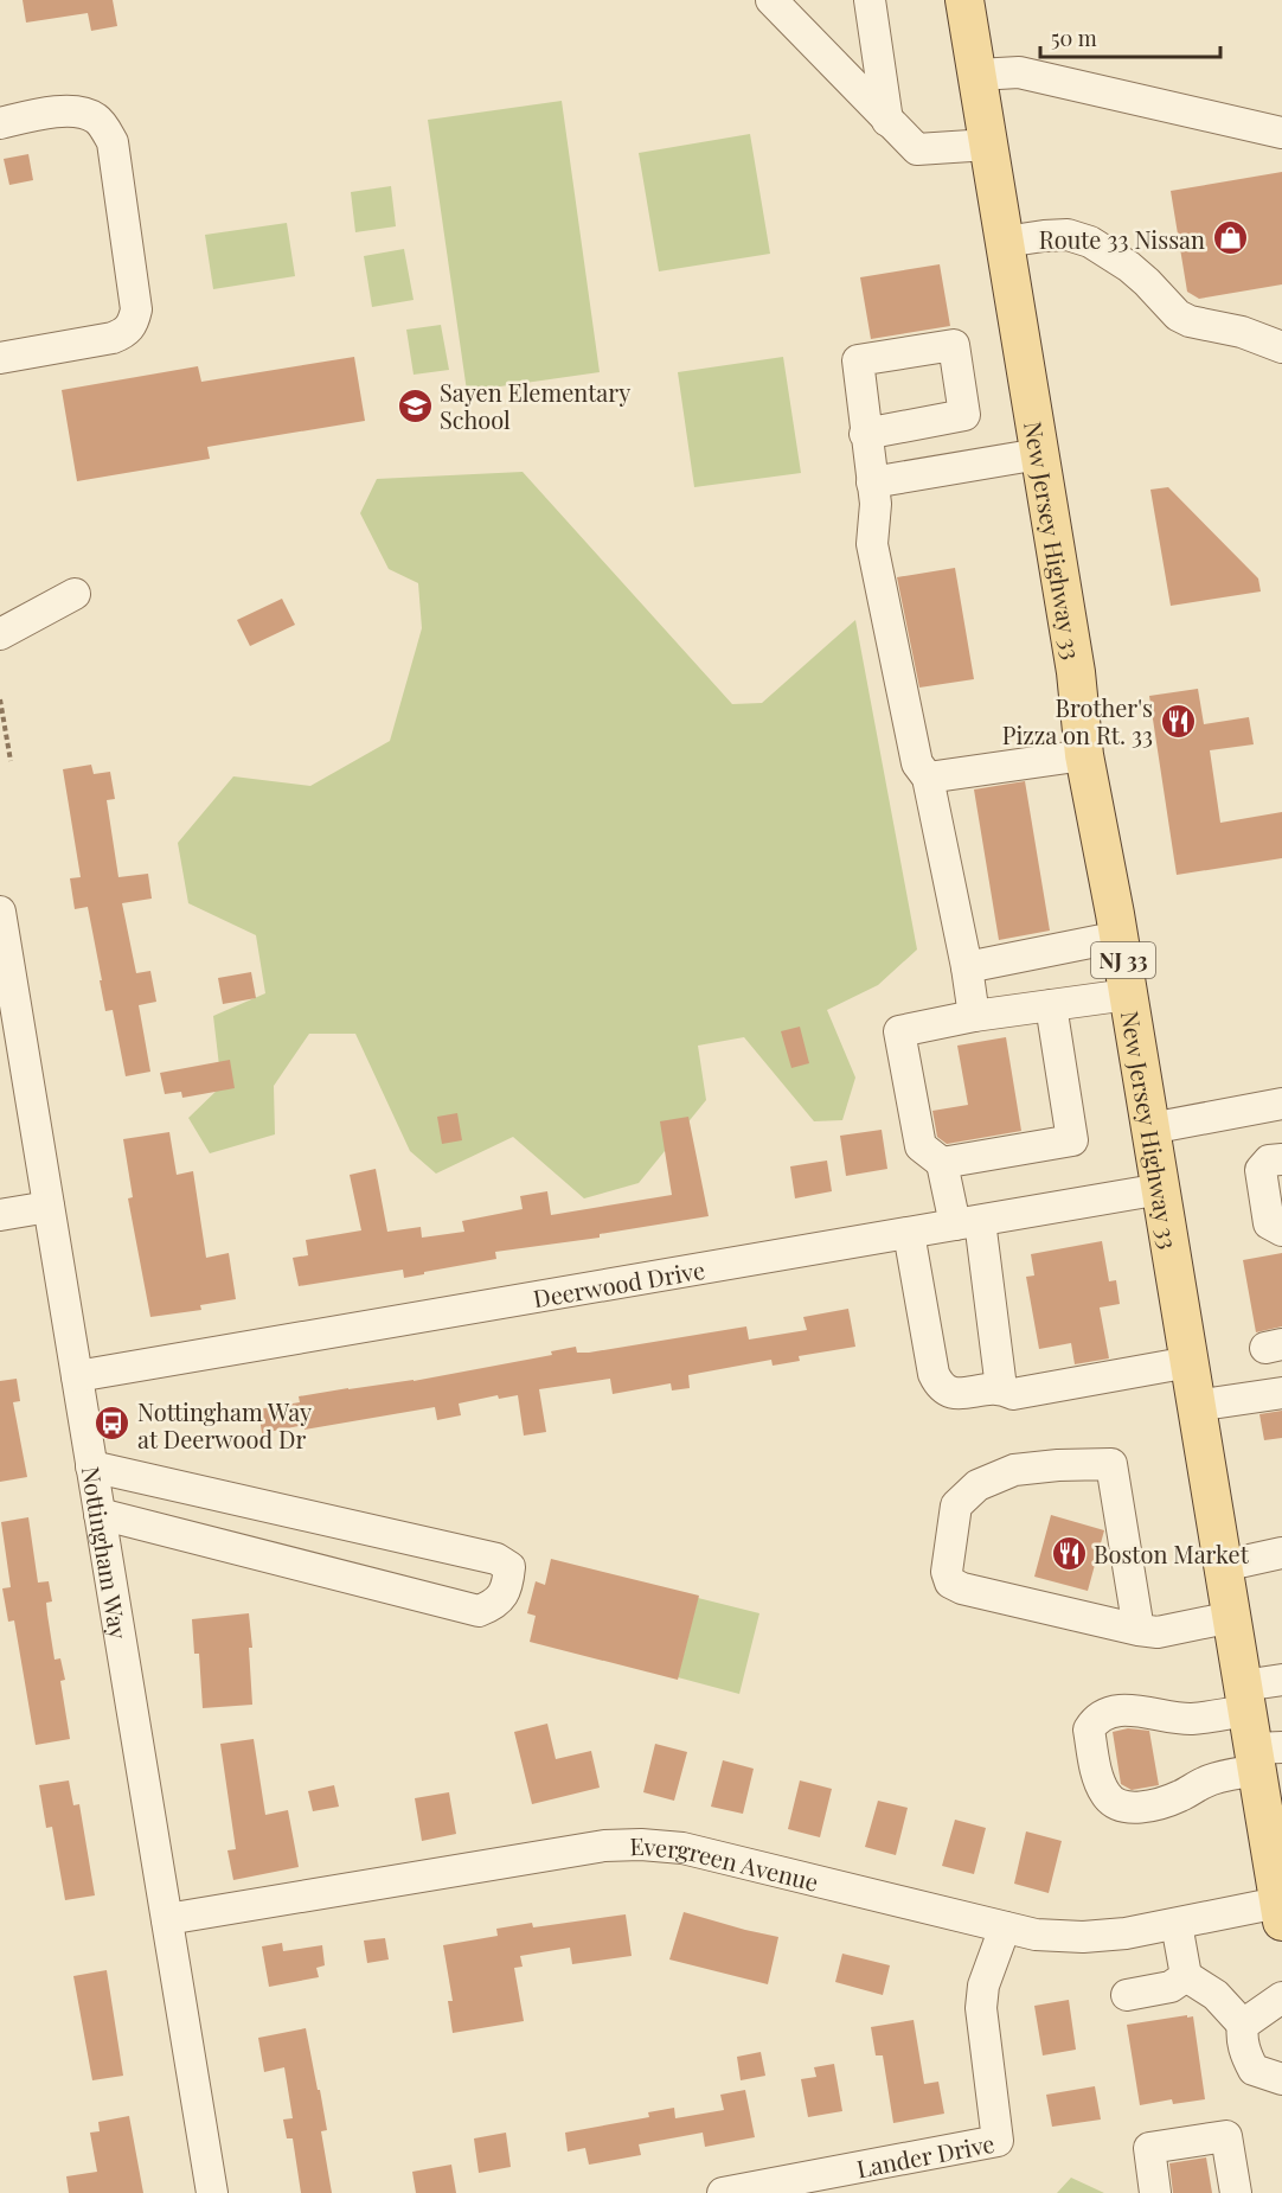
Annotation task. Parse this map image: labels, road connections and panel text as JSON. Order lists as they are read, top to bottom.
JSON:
{
  "streets": {
    "main road": ["New Jersey Highway 33", "NJ 33"],
    "street": [
      "Deerwood Drive",
      "Nottingham Way",
      "Evergreen Avenue",
      "Lander Drive"
    ]
  },
  "crossings": [
    ["New Jersey Highway 33", "Deerwood Drive"],
    ["New Jersey Highway 33", "Evergreen Avenue"],
    ["Deerwood Drive", "Nottingham Way"],
    ["Nottingham Way", "Evergreen Avenue"],
    ["Evergreen Avenue", "Lander Drive"]
  ],
  "places": {
    "shop": ["Route 33 Nissan"],
    "school or university": ["Sayen Elementary School"],
    "restaurant": ["Brother's Pizza on Rt. 33", "Boston Market"],
    "bus stop": ["Nottingham Way at Deerwood Dr"]
  },
  "scale_bar": "50 m"
}
